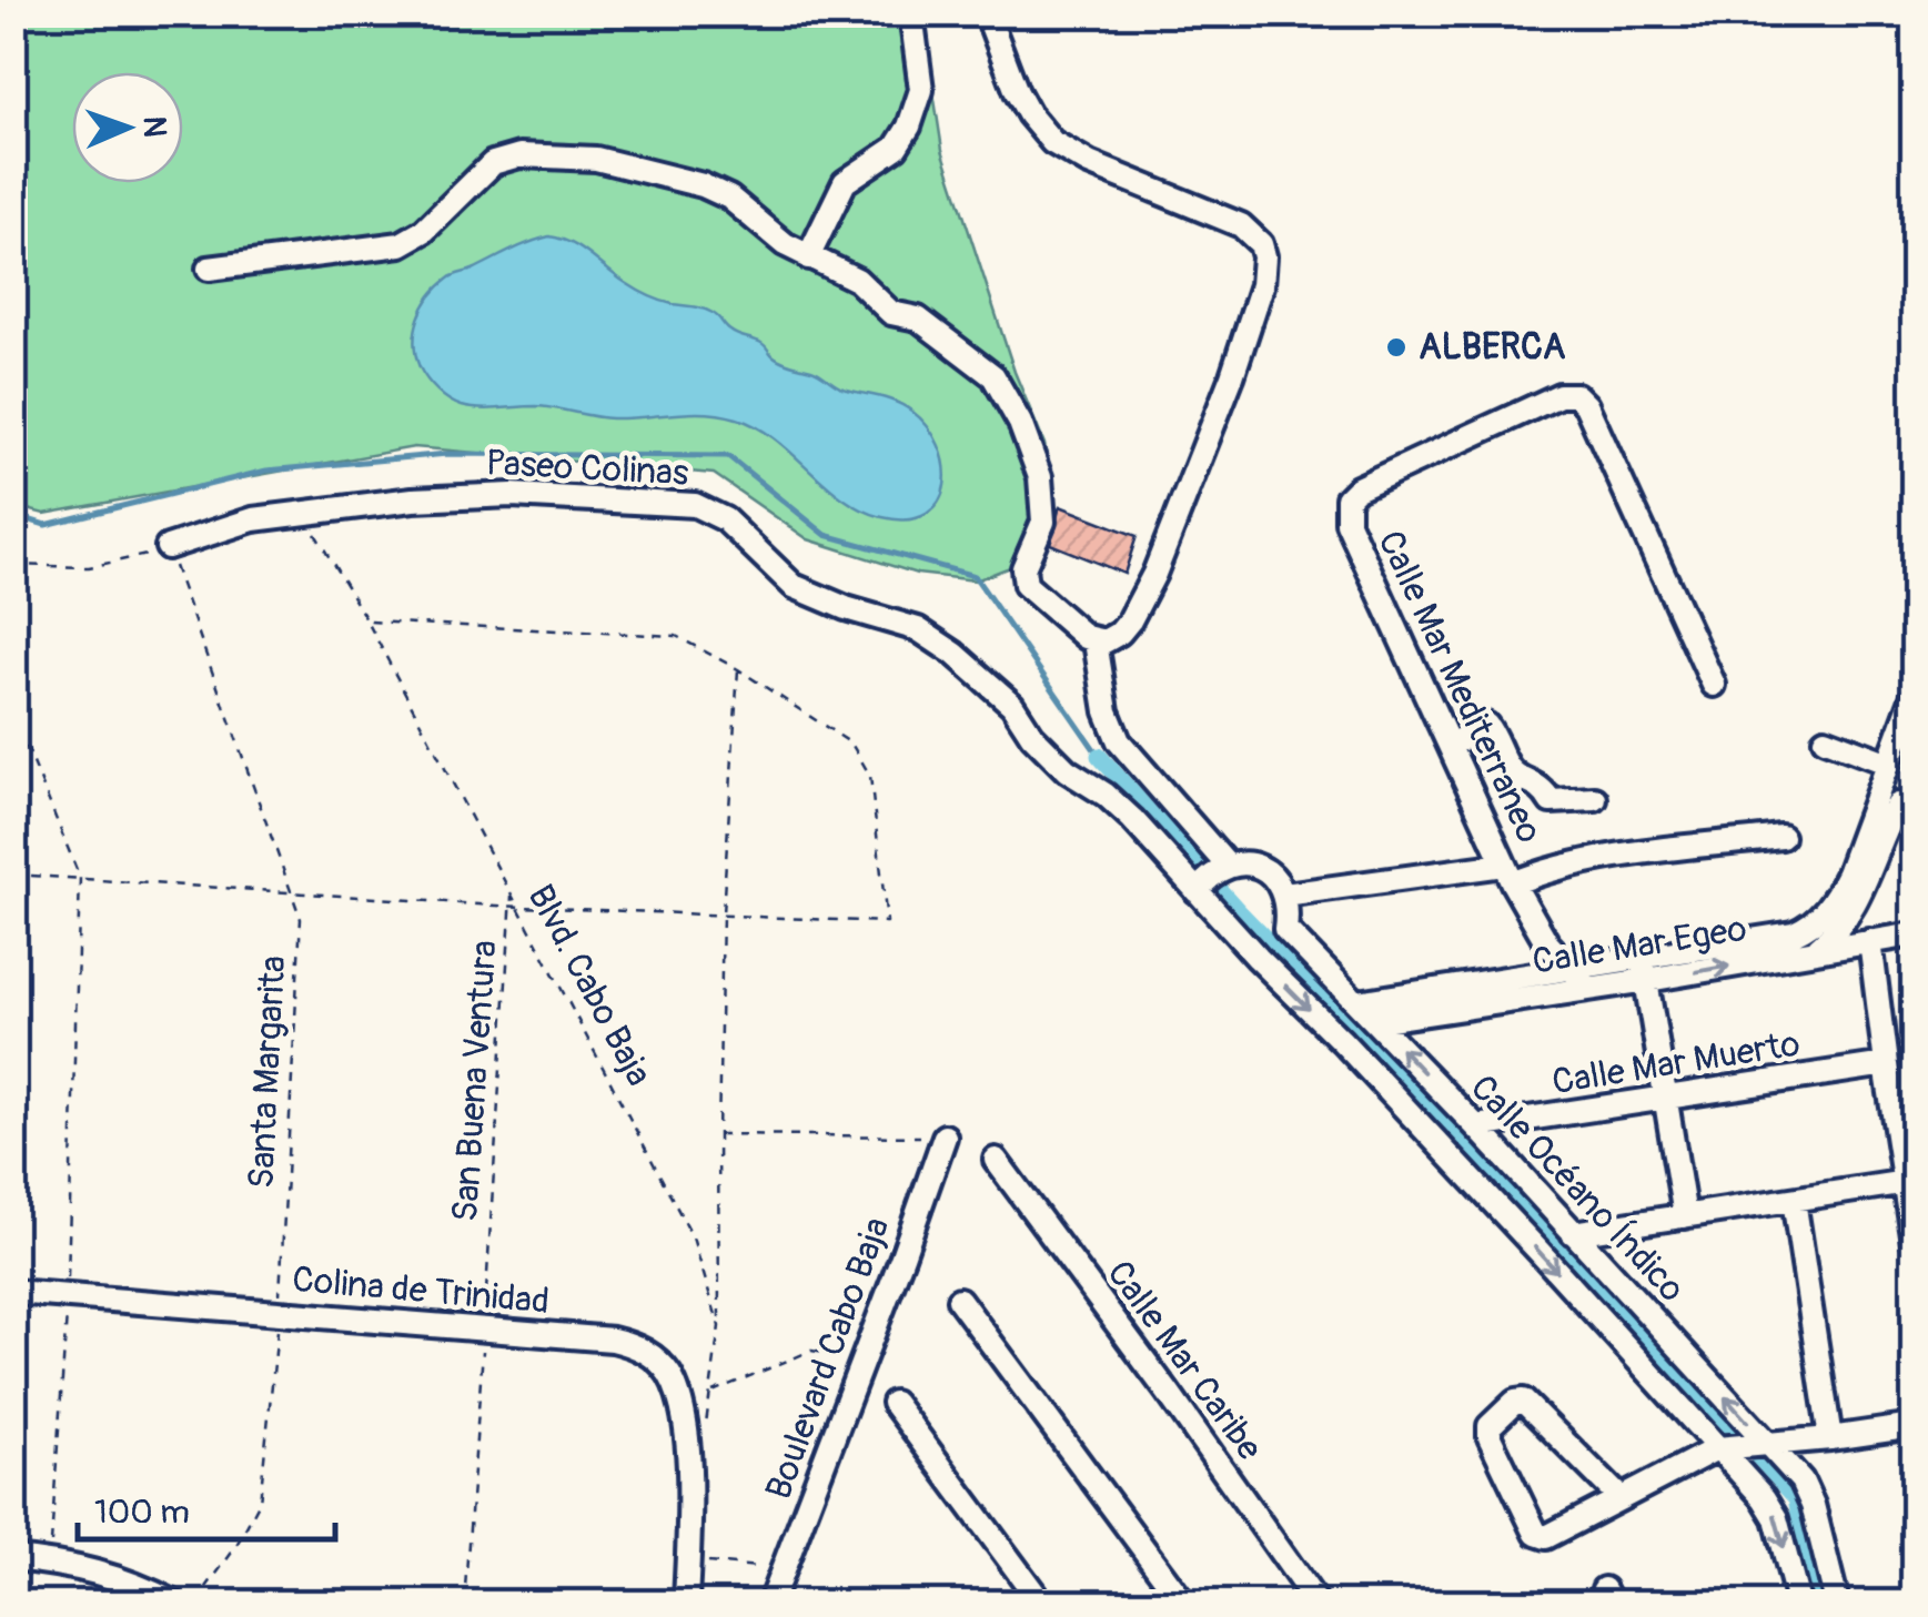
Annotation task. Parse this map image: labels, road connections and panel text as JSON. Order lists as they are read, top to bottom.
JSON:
{
  "streets": {
    "street": [
      "Paseo Colinas",
      "Calle Mar Mediterraneo",
      "Calle Mar Egeo",
      "Calle Mar Muerto",
      "Calle Océano Índico",
      "Colina de Trinidad",
      "Boulevard Cabo Baja",
      "Calle Mar Caribe"
    ],
    "path": ["Blvd. Cabo Baja", "Santa Margarita", "San Buena Ventura"]
  },
  "crossings": [
    ["Paseo Colinas", "Blvd. Cabo Baja"],
    ["Paseo Colinas", "Santa Margarita"],
    ["Paseo Colinas", "Calle Océano Índico"],
    ["Calle Mar Mediterraneo", "Calle Mar Egeo"],
    ["Calle Mar Egeo", "Calle Océano Índico"],
    ["Blvd. Cabo Baja", "San Buena Ventura"],
    ["Calle Mar Muerto", "Calle Océano Índico"],
    ["Santa Margarita", "Colina de Trinidad"],
    ["San Buena Ventura", "Colina de Trinidad"]
  ],
  "places": ["ALBERCA"],
  "scale_bar": "100 m",
  "north": "right"
}
